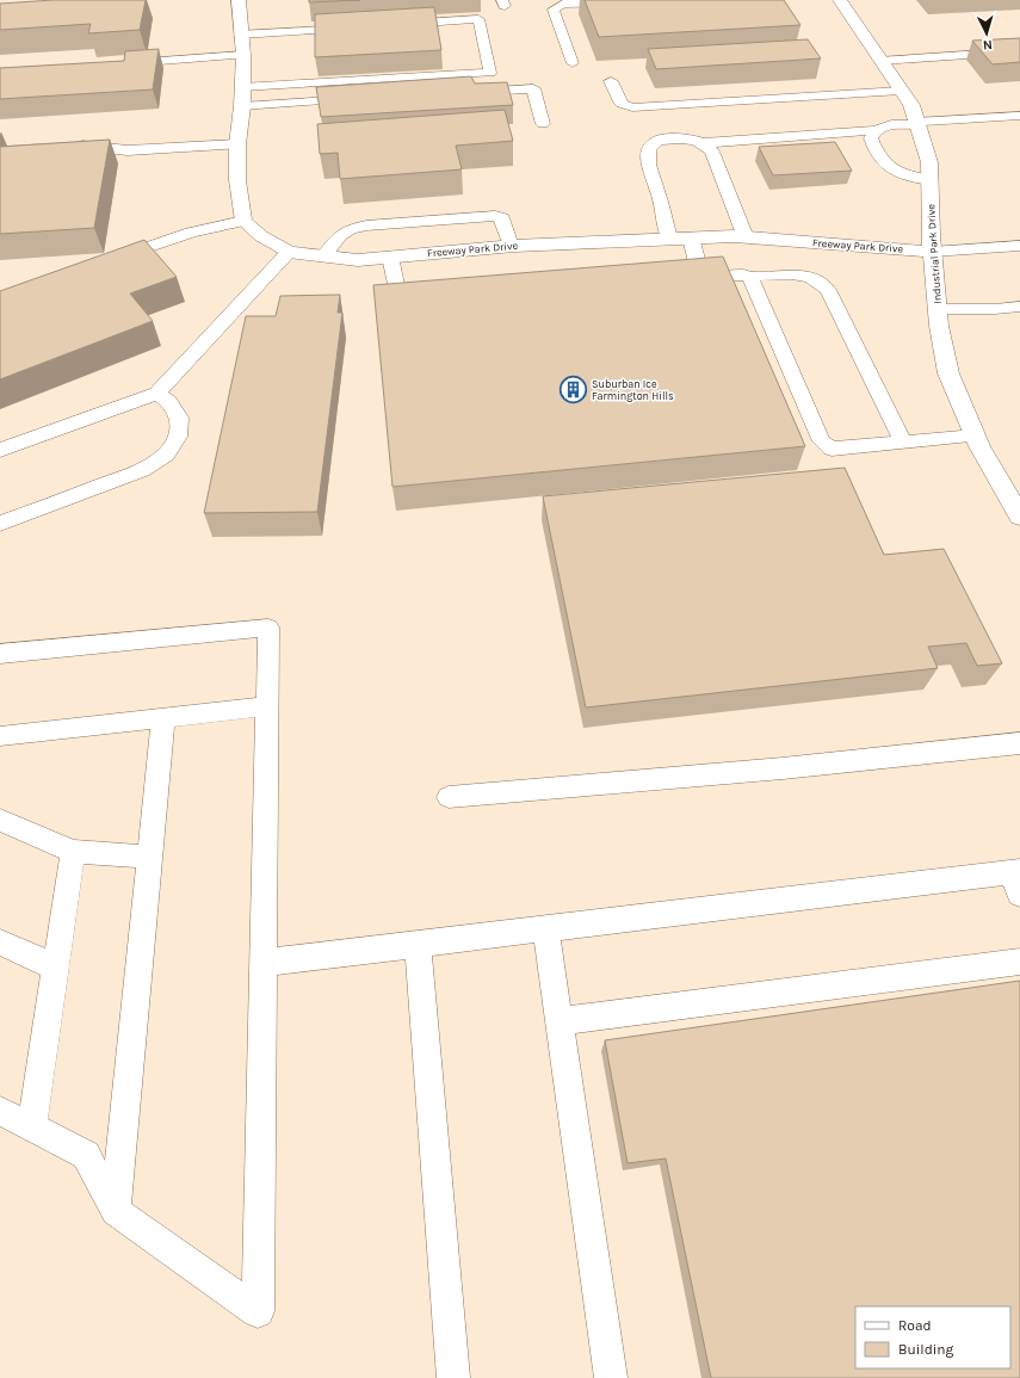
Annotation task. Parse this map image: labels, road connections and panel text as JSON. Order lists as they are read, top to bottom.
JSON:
{
  "streets": {
    "street": ["Freeway Park Drive", "Industrial Park Drive"]
  },
  "crossings": [
    ["Freeway Park Drive", "Industrial Park Drive"]
  ],
  "places": {
    "building": ["Suburban Ice Farmington Hills"]
  },
  "legend": ["Road", "Building"],
  "north": "bottom"
}
